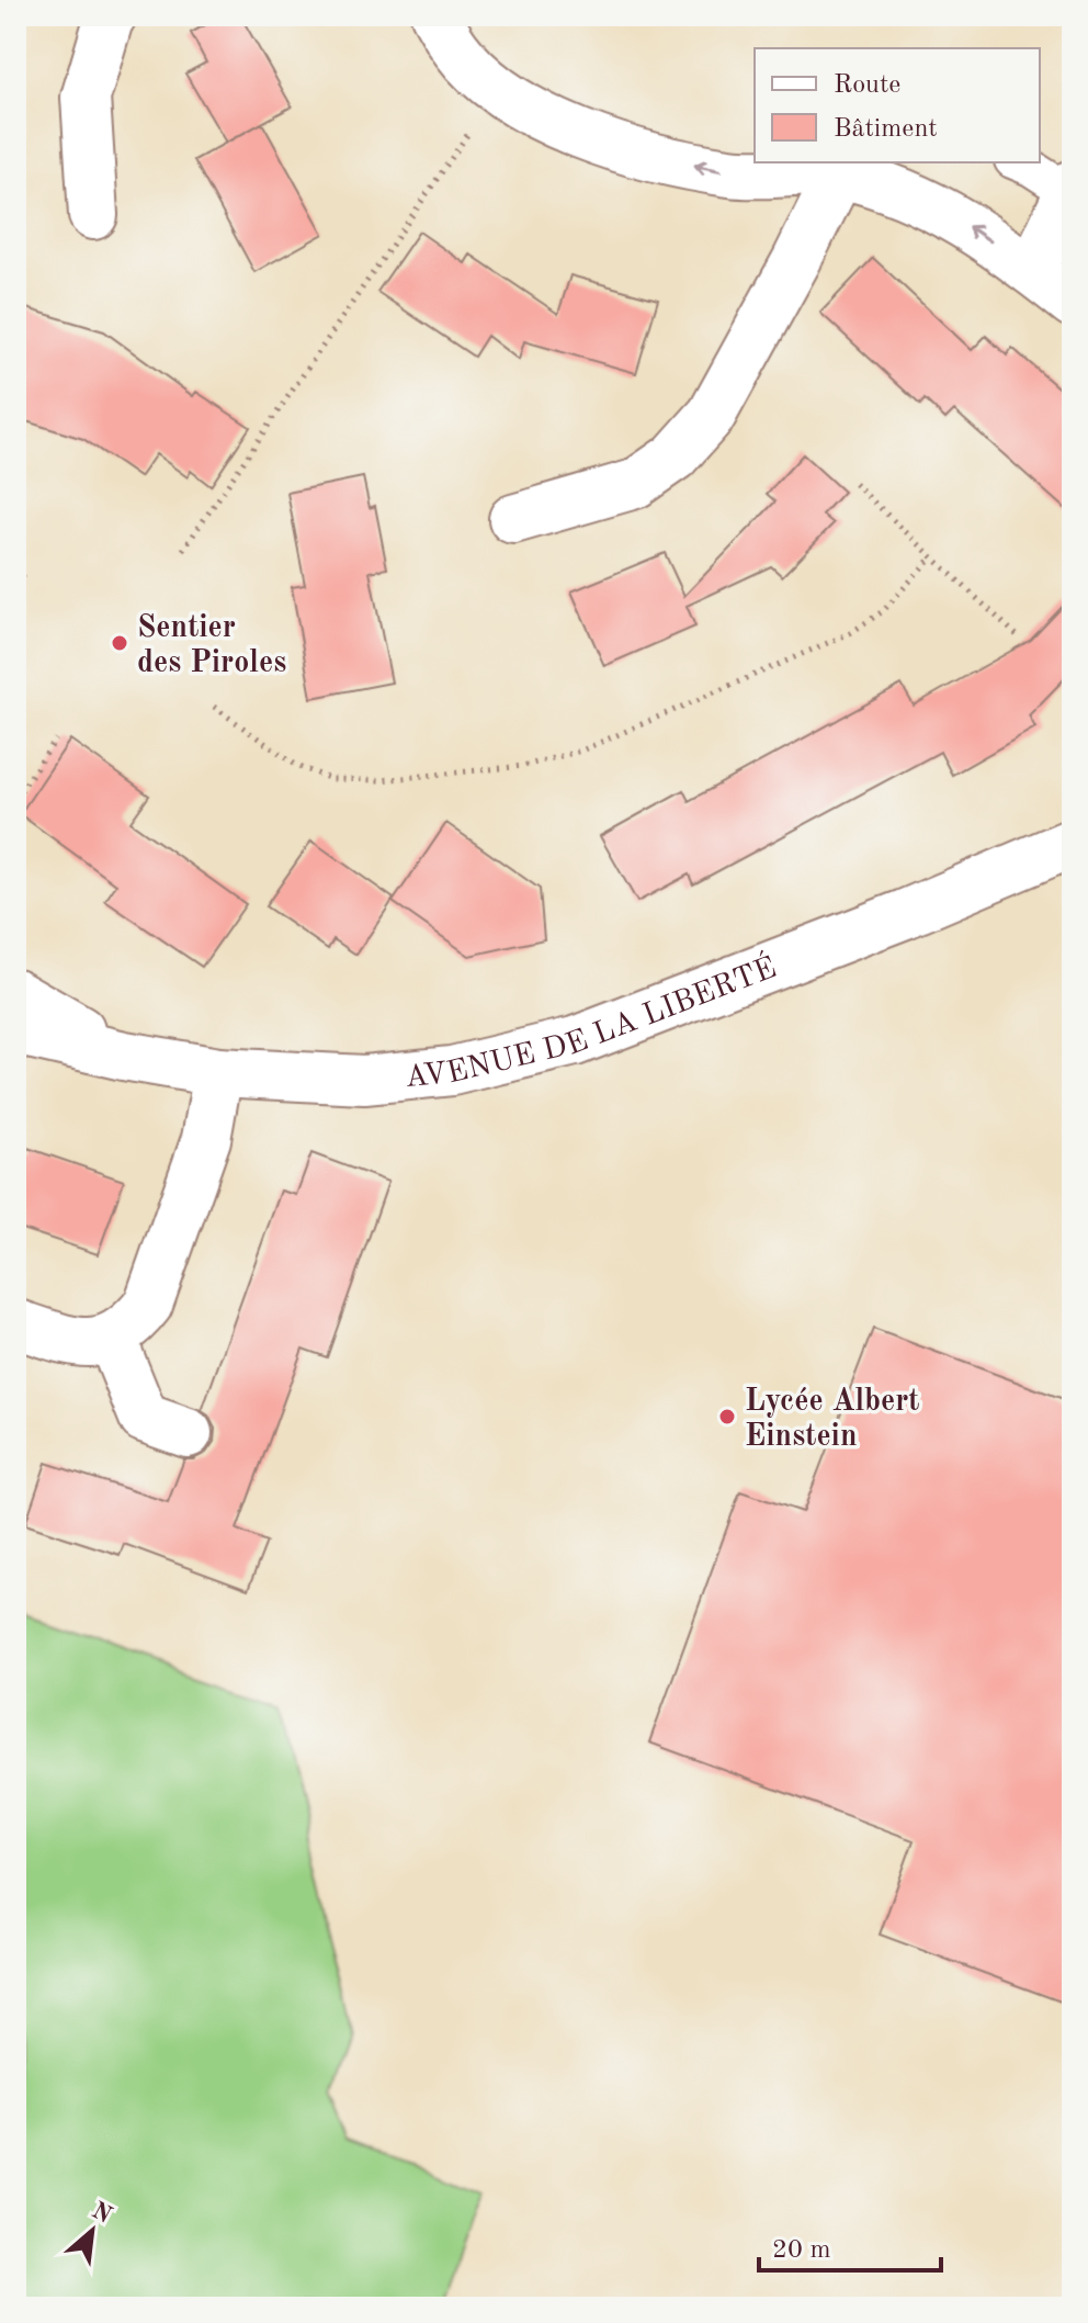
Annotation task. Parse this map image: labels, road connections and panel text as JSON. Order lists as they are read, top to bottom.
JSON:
{
  "streets": {
    "street": ["AVENUE DE LA LIBERTÉ"]
  },
  "places": ["Sentier des Piroles", "Lycée Albert Einstein"],
  "legend": ["Route", "Bâtiment"],
  "scale_bar": "20 m",
  "north": "top right"
}
